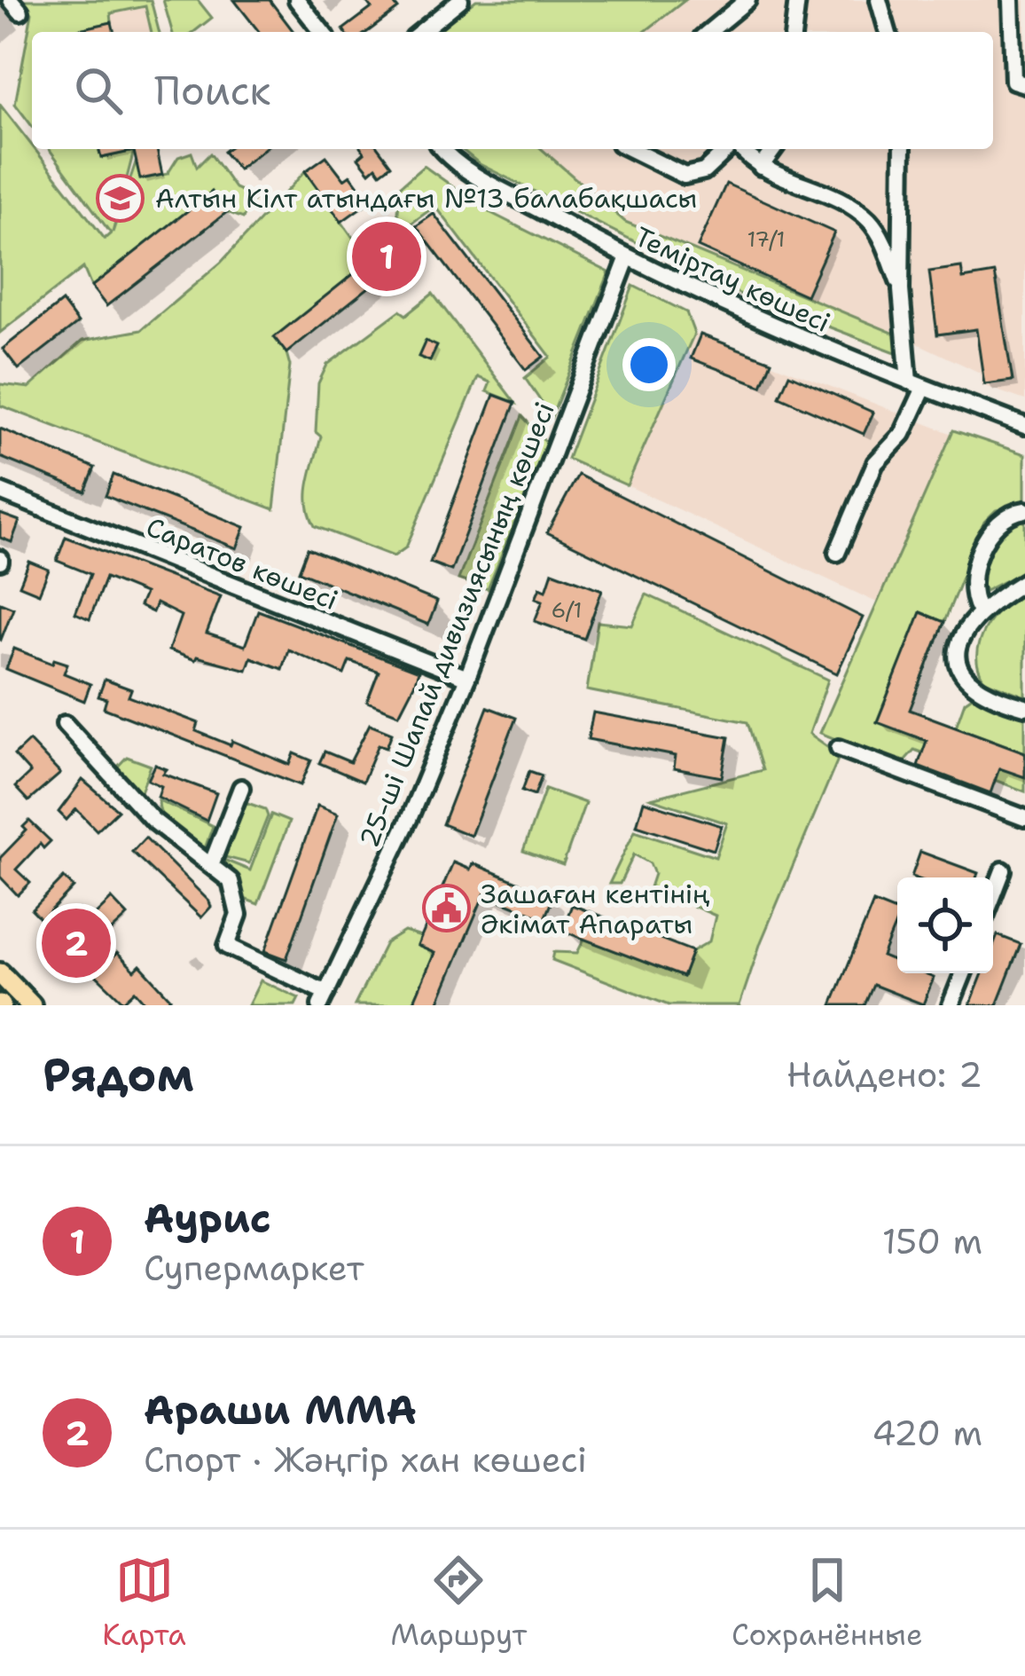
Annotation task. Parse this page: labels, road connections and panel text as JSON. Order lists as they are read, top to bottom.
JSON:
{
  "streets": {
    "street": ["Теміртау көшесі", "Саратов көшесі", "25-ші Шапай дивизиясының көшесі"]
  },
  "crossings": [
    ["Теміртау көшесі", "25-ші Шапай дивизиясының көшесі"],
    ["Саратов көшесі", "25-ші Шапай дивизиясының көшесі"]
  ],
  "places": {
    "school or university": ["Алтын Кілт атындағы №13 балабақшасы"],
    "public building": ["Зашаған кентінің Әкімат Апараты"]
  },
  "house_numbers": ["17/1", "6/1"],
  "page": {
    "search": "Поиск",
    "pins": ["1", "2"],
    "heading": ["Рядом", "Найдено: 2"],
    "list": [
      {
        "mark": "1",
        "name": "Аурис",
        "note": "Супермаркет",
        "value": "150 m"
      },
      {
        "mark": "2",
        "name": "Араши ММА",
        "note": "Спорт · Жәңгір хан көшесі",
        "value": "420 m"
      }
    ],
    "nav": ["Карта", "Маршрут", "Сохранённые"]
  }
}
